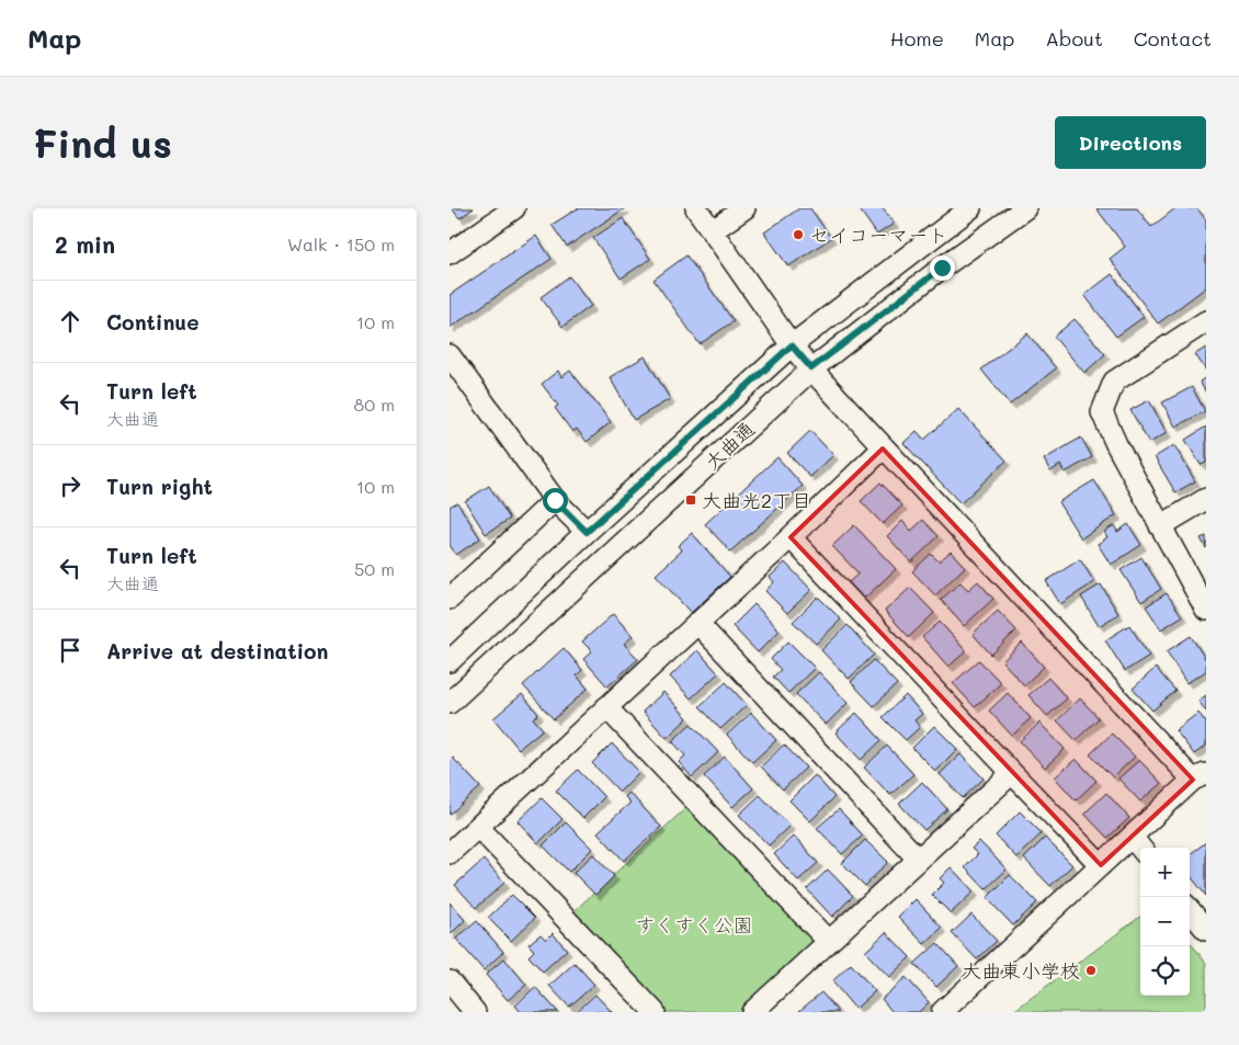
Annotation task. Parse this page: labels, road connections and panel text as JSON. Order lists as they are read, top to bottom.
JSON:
{
  "streets": {
    "street": ["大曲通"]
  },
  "parks": ["すくすく公園"],
  "places": {
    "other": ["セイコーマート", "大曲東小学校"],
    "transit": ["大曲光2丁目"]
  },
  "page": {
    "header": "Map",
    "nav": [
      "Home",
      "Map",
      "About",
      "Contact"
    ],
    "buttons": "Directions",
    "title": "Find us",
    "heading": ["2 min", "Walk · 150 m"],
    "list": [
      ["Continue", "10 m"],
      ["Turn left", "大曲通", "80 m"],
      ["Turn right", "10 m"],
      ["Turn left", "大曲通", "50 m"],
      "Arrive at destination"
    ],
    "map_buttons": ["+", "−"]
  }
}
